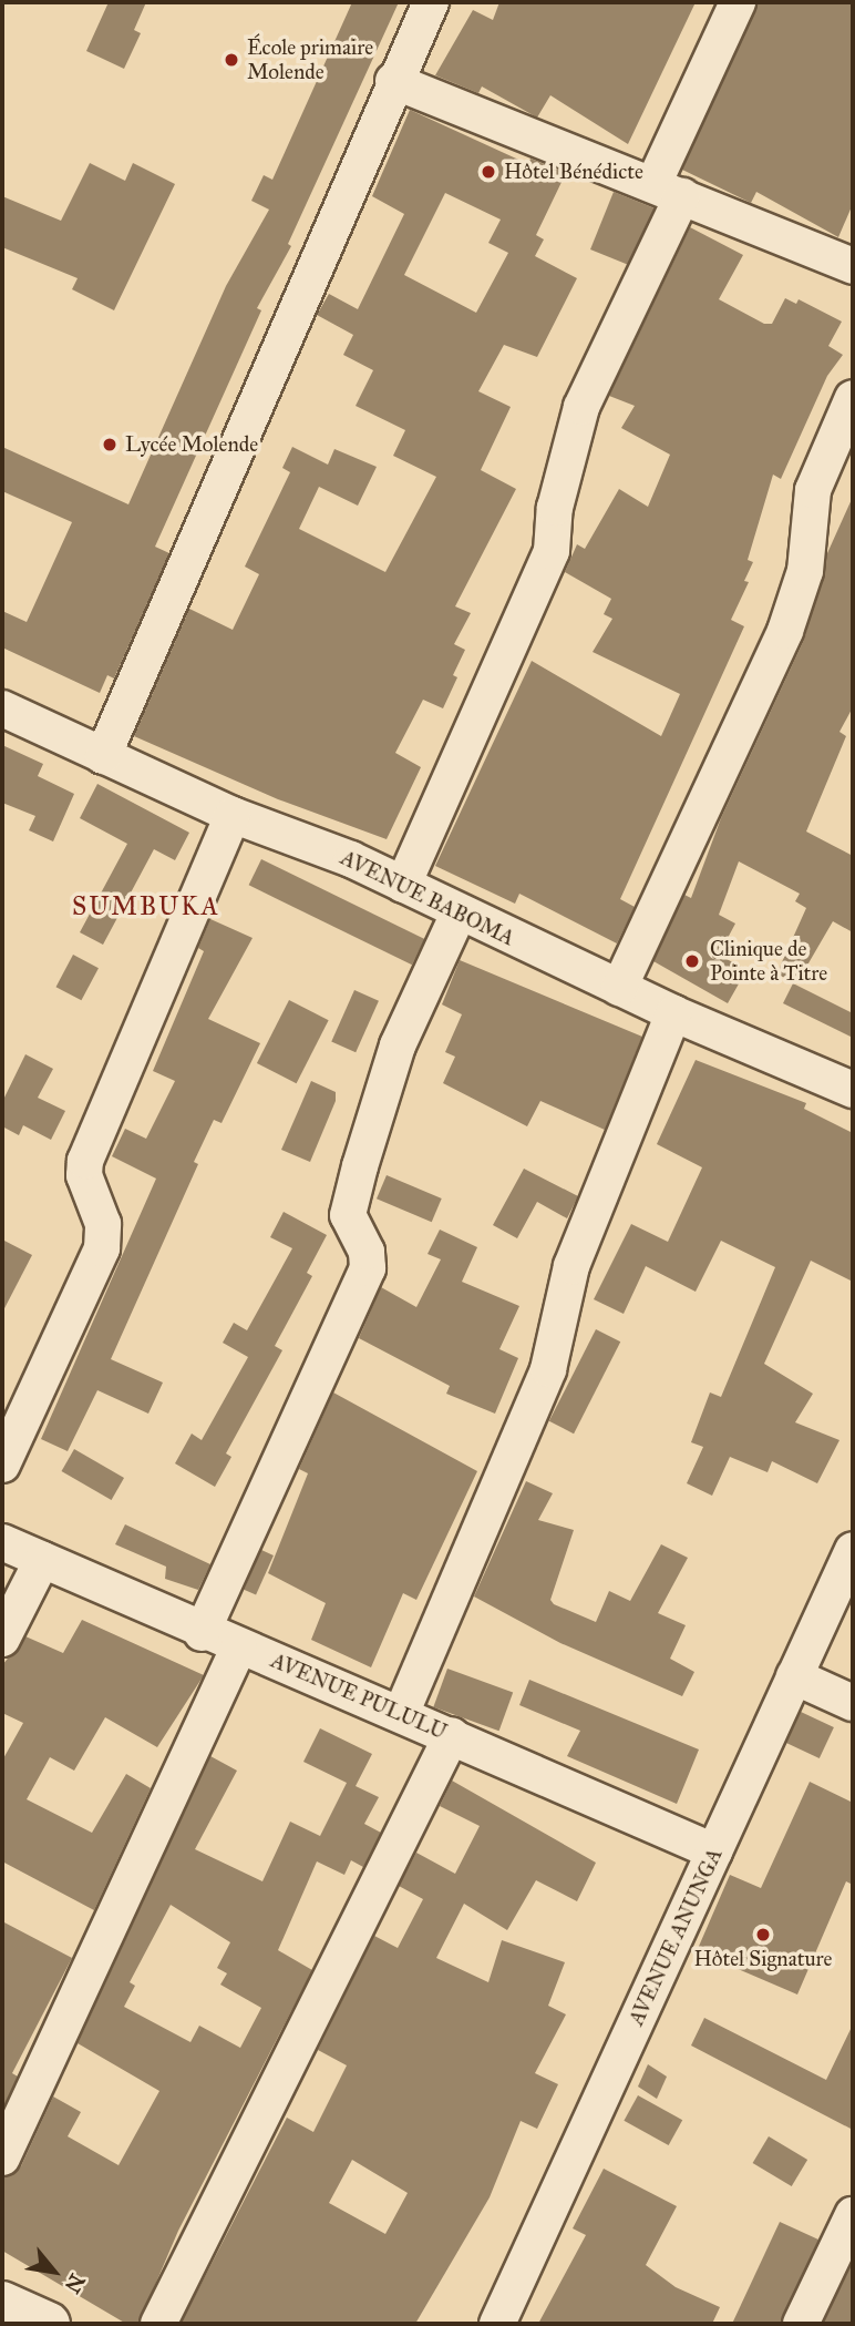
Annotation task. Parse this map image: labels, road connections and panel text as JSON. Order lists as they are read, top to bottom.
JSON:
{
  "streets": {
    "street": ["AVENUE BABOMA", "AVENUE PULULU", "AVENUE ANUNGA"]
  },
  "crossings": [
    ["AVENUE PULULU", "AVENUE ANUNGA"]
  ],
  "districts": ["SUMBUKA"],
  "places": [
    "École primaire Molende",
    "Hôtel Bénédicte",
    "Lycée Molende",
    "Clinique de Pointe à Titre",
    "Hôtel Signature"
  ],
  "north": "bottom right"
}
